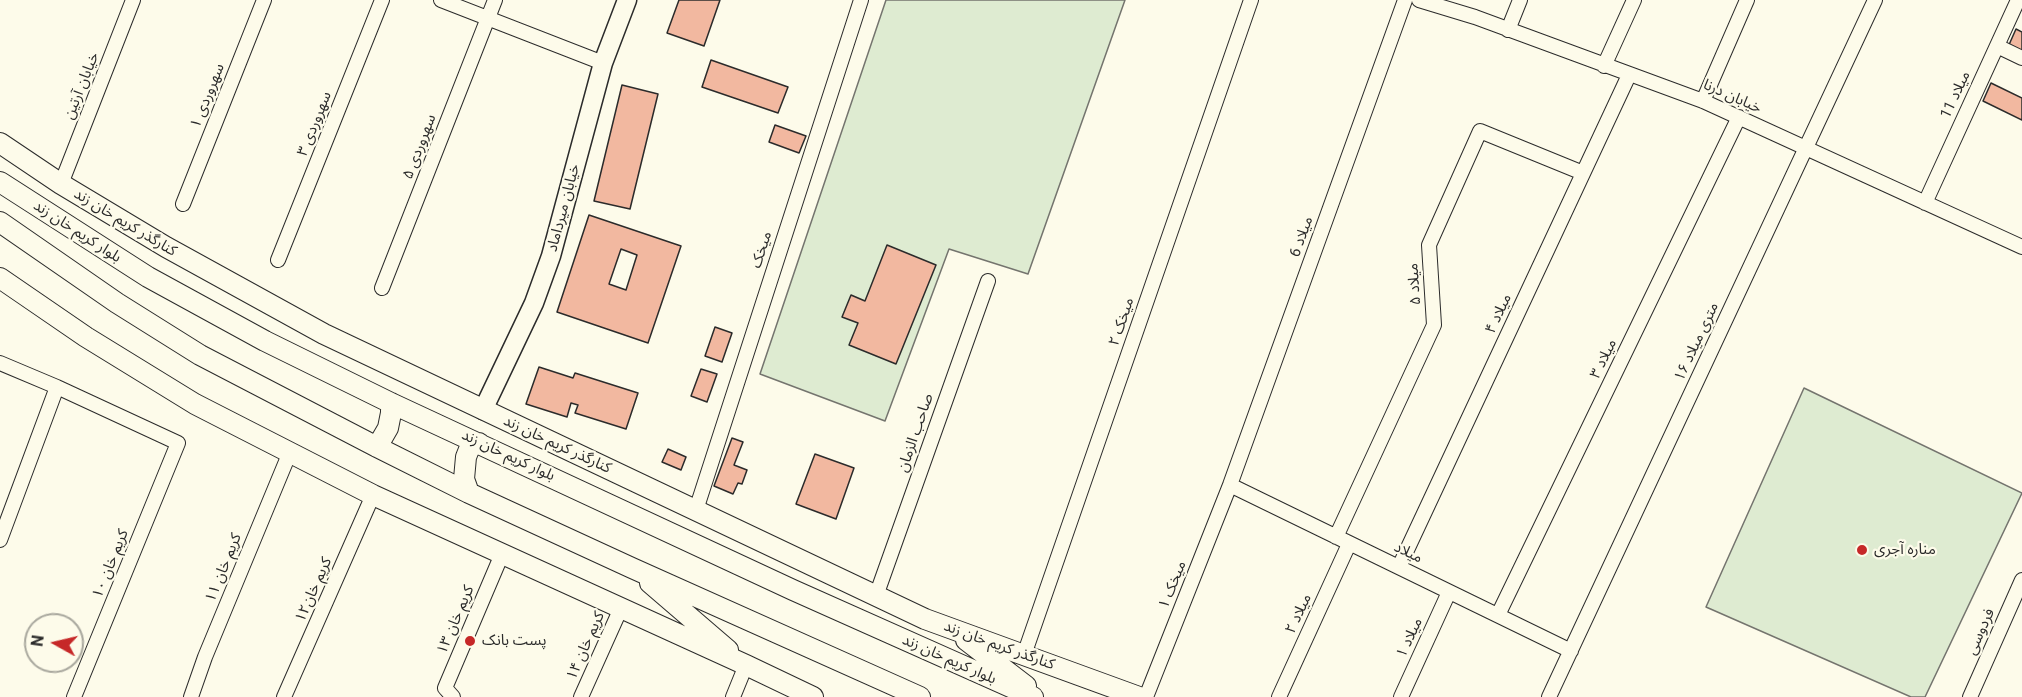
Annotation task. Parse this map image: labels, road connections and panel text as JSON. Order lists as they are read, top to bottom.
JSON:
{
  "streets": {
    "main road": ["کنارگذر کریم خان زند", "بلوار کریم خان زند"],
    "street": [
      "خیابان آرتین",
      "میلاد 11",
      "سهروردی ۱",
      "خیابان درنا",
      "سهروردی ۳",
      "سهروردی ۵",
      "خیابان میرداماد",
      "میلاد 6",
      "میخک",
      "میلاد ۵",
      "میلاد ۴",
      "میخک ۲",
      "۱۶ متری میلاد",
      "میلاد ۳",
      "صاحب الزمان",
      "میلاد",
      "کریم خان ۱۰",
      "کریم خان ۱۱",
      "میخک ۱",
      "کریم خان۱۲",
      "میلاد ۲",
      "کریم خان ۱۳",
      "فردوسی",
      "میلاد ۱",
      "کریم خان ۱۴"
    ]
  },
  "crossings": [
    ["خیابان آرتین", "کنارگذر کریم خان زند"],
    ["میلاد 11", "خیابان درنا"],
    ["خیابان درنا", "میلاد ۴"],
    ["خیابان درنا", "۱۶ متری میلاد"],
    ["خیابان درنا", "میلاد ۳"],
    ["خیابان میرداماد", "کنارگذر کریم خان زند"],
    ["کنارگذر کریم خان زند", "میخک"],
    ["کنارگذر کریم خان زند", "میخک ۲"],
    ["کنارگذر کریم خان زند", "صاحب الزمان"],
    ["میلاد 6", "میلاد"],
    ["میلاد 6", "میخک ۱"],
    ["میلاد ۵", "میلاد ۴"],
    ["میلاد ۵", "میلاد"],
    ["میلاد ۴", "میلاد"],
    ["۱۶ متری میلاد", "میلاد"],
    ["میلاد ۳", "میلاد"],
    ["میلاد", "میخک ۱"],
    ["میلاد", "میلاد ۲"],
    ["میلاد", "میلاد ۱"]
  ],
  "places": ["مناره آجری", "پست بانک"],
  "north": "left"
}
